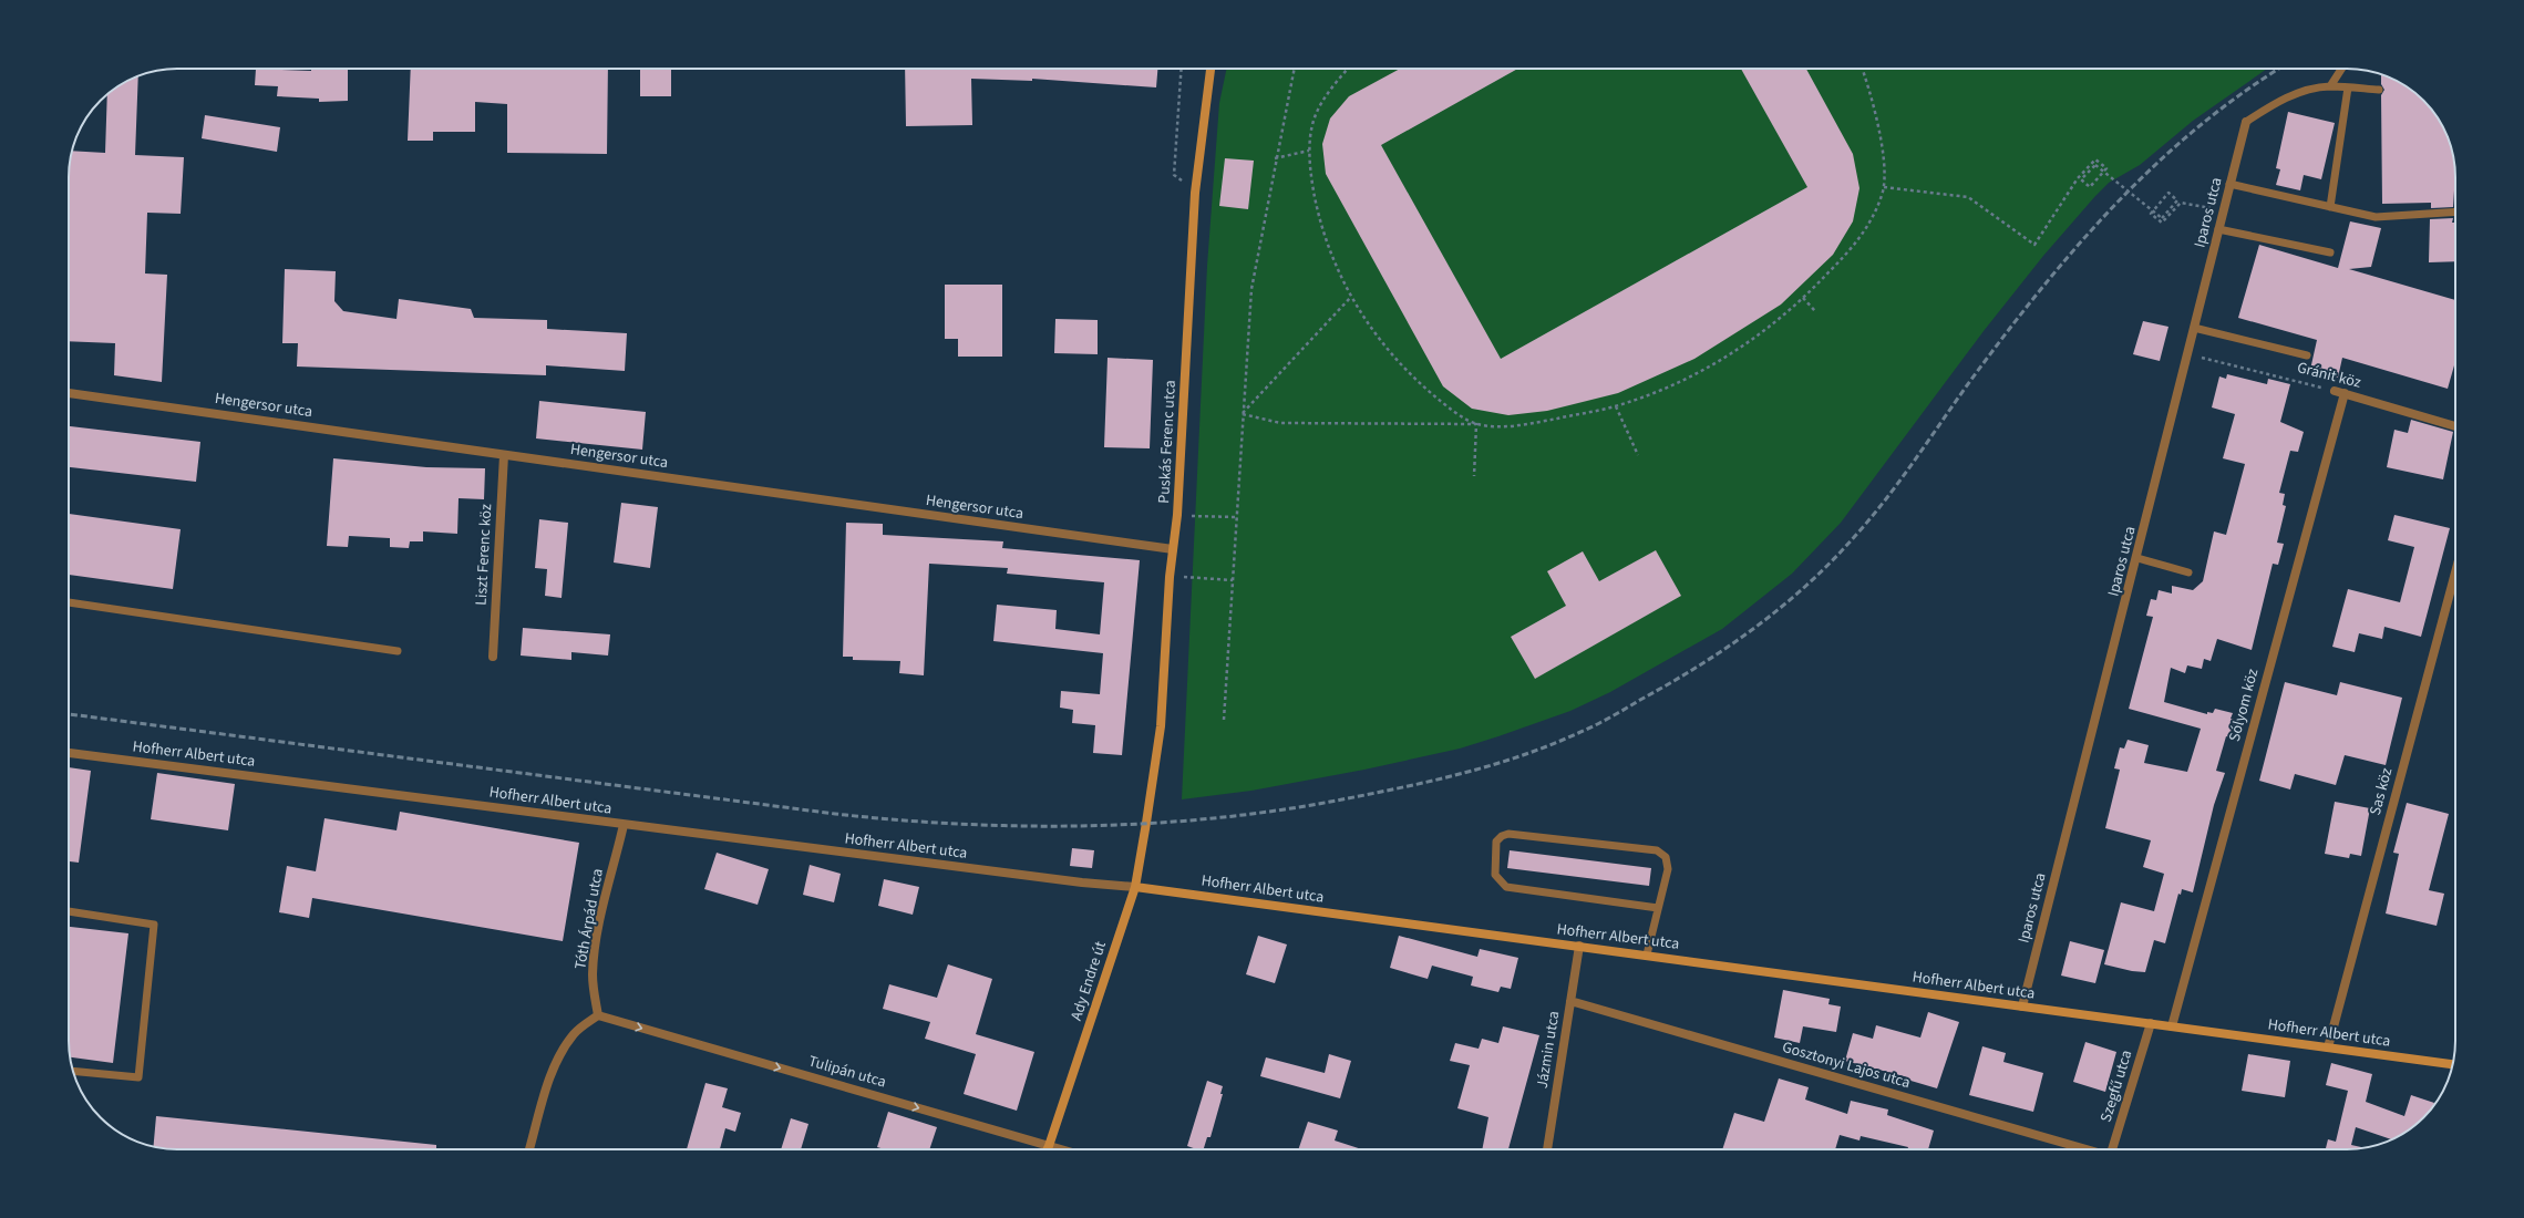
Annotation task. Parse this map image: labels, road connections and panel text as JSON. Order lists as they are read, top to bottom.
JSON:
{
  "streets": {
    "street": [
      "Iparos utca",
      "Gránit köz",
      "Hengersor utca",
      "Puskás Ferenc utca",
      "Liszt Ferenc köz",
      "Sólyom köz",
      "Hofherr Albert utca",
      "Sas köz",
      "Tóth Árpád utca",
      "Ady Endre út",
      "Jázmin utca",
      "Gosztonyi Lajos utca",
      "Tulipán utca",
      "Szegfű utca"
    ]
  },
  "crossings": [
    ["Iparos utca", "Gránit köz"],
    ["Iparos utca", "Hofherr Albert utca"],
    ["Gránit köz", "Sólyom köz"],
    ["Hengersor utca", "Puskás Ferenc utca"],
    ["Hengersor utca", "Liszt Ferenc köz"],
    ["Puskás Ferenc utca", "Ady Endre út"],
    ["Sólyom köz", "Hofherr Albert utca"],
    ["Hofherr Albert utca", "Sas köz"],
    ["Hofherr Albert utca", "Tóth Árpád utca"],
    ["Hofherr Albert utca", "Ady Endre út"],
    ["Hofherr Albert utca", "Jázmin utca"],
    ["Hofherr Albert utca", "Szegfű utca"],
    ["Tóth Árpád utca", "Tulipán utca"],
    ["Ady Endre út", "Tulipán utca"],
    ["Jázmin utca", "Gosztonyi Lajos utca"]
  ],
  "one_way": ["Tulipán utca"]
}
